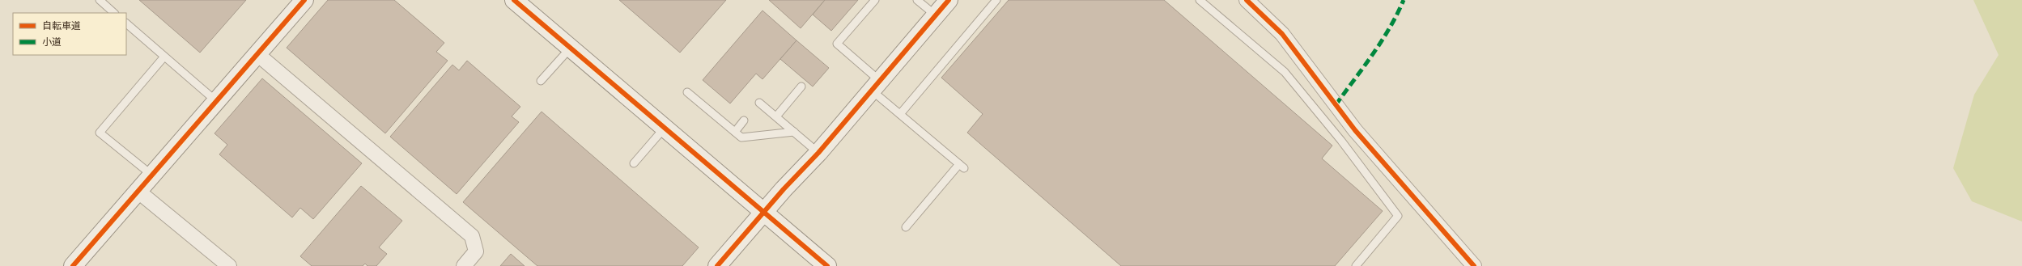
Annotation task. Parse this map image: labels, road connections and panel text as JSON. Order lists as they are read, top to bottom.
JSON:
{
  "legend": ["自転車道", "小道"]
}
